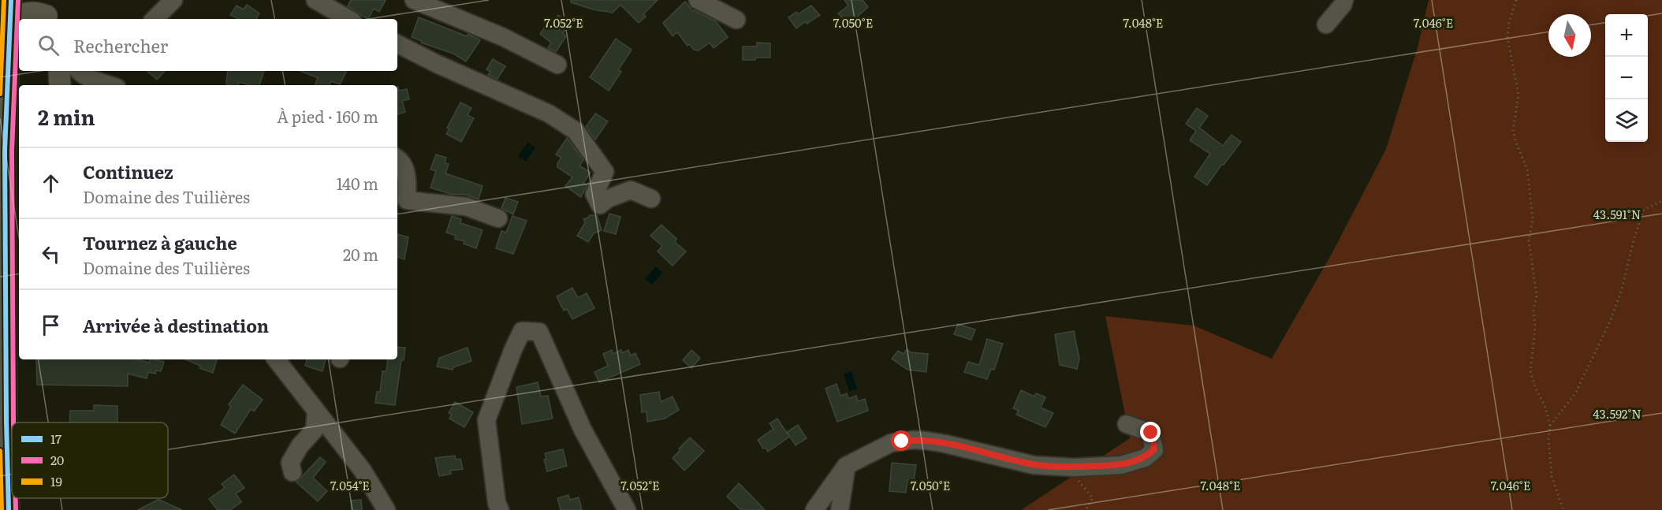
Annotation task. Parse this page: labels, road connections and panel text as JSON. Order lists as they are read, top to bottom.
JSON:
{
  "lines": ["transit line 17", "transit line 20", "transit line 19"],
  "legend": ["17", "20", "19"],
  "north": "bottom",
  "page": {
    "map_buttons": ["+", "−"],
    "search": "Rechercher",
    "heading": ["2 min", "À pied · 160 m"],
    "list": [
      ["Continuez", "Domaine des Tuilières", "140 m"],
      ["Tournez à gauche", "Domaine des Tuilières", "20 m"],
      "Arrivée à destination"
    ]
  },
  "coordinates": [
    "7.052°E",
    "7.050°E",
    "7.048°E",
    "7.046°E",
    "43.591°N",
    "43.592°N",
    "7.054°E"
  ]
}
